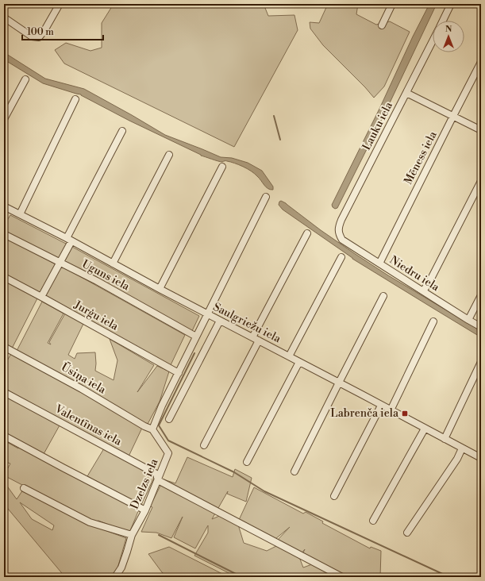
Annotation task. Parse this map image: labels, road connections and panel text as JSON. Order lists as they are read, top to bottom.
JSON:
{
  "streets": {
    "street": [
      "Lauku iela",
      "Mēness iela",
      "Niedru iela",
      "Uguns iela",
      "Jurģu iela",
      "Saulgriežu iela",
      "Ūsiņa iela",
      "Valentīnas iela",
      "Dzelzs iela"
    ]
  },
  "crossings": [
    ["Lauku iela", "Niedru iela"],
    ["Mēness iela", "Niedru iela"],
    ["Ūsiņa iela", "Dzelzs iela"],
    ["Valentīnas iela", "Dzelzs iela"]
  ],
  "places": {
    "transit": ["Labrenča iela"]
  },
  "scale_bar": "100 m",
  "north": "top"
}
